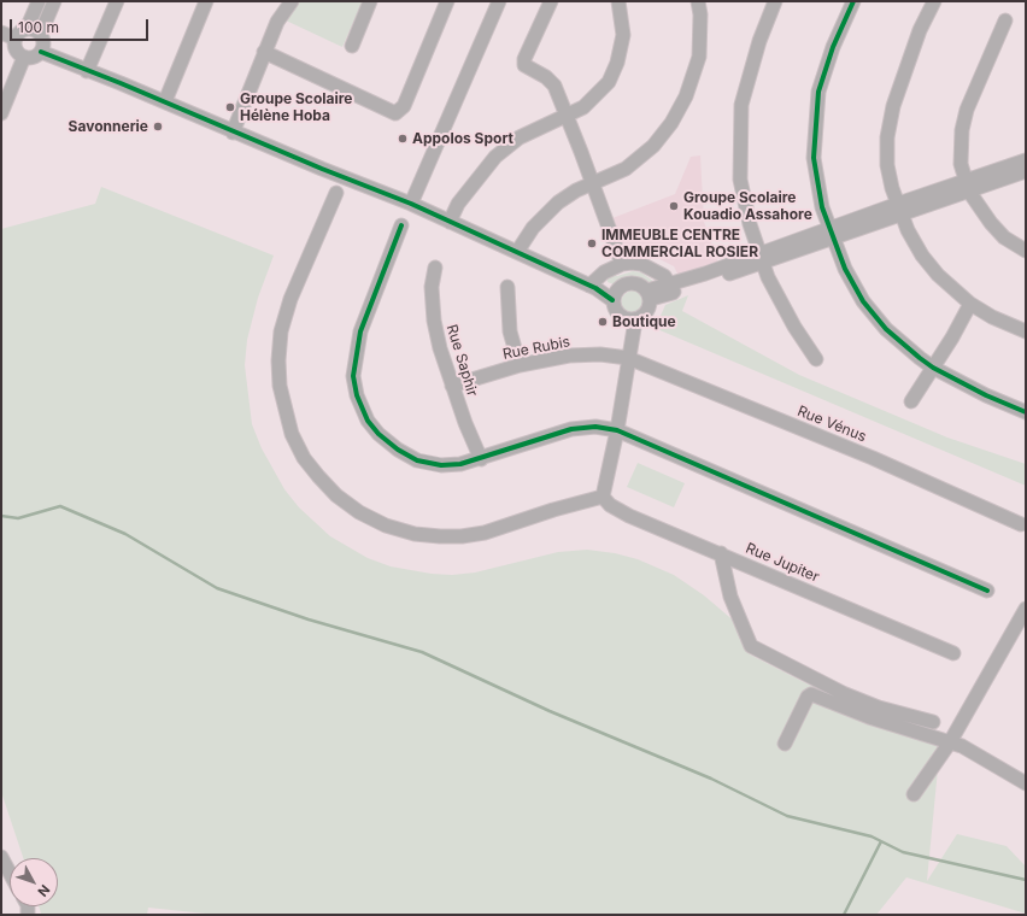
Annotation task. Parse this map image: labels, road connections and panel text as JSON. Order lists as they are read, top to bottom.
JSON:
{
  "streets": {
    "street": [
      "Rue Rubis",
      "Rue Saphir",
      "Rue Vénus",
      "Rue Jupiter"
    ]
  },
  "crossings": [
    ["Rue Rubis", "Rue Saphir"],
    ["Rue Rubis", "Rue Vénus"]
  ],
  "places": [
    "Groupe Scolaire Hélène Hoba",
    "Savonnerie",
    "Appolos Sport",
    "Groupe Scolaire Kouadio Assahore",
    "IMMEUBLE CENTRE COMMERCIAL ROSIER",
    "Boutique"
  ],
  "scale_bar": "100 m",
  "north": "bottom right"
}
